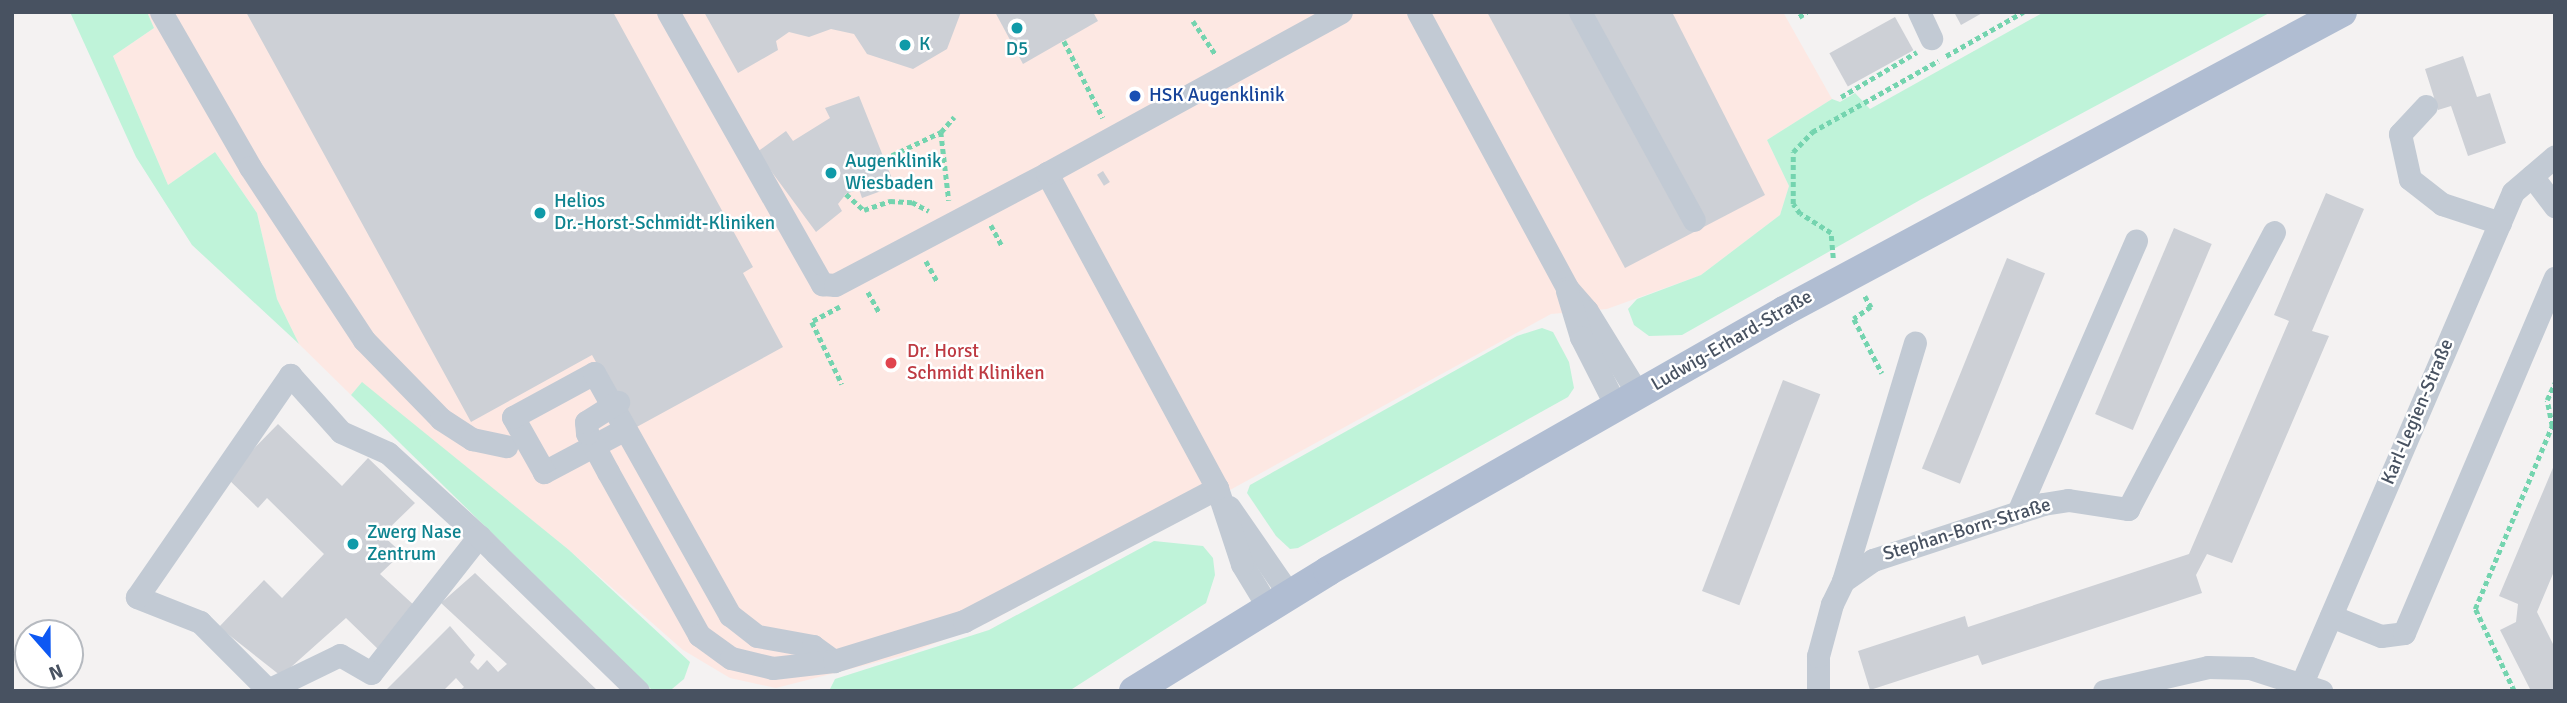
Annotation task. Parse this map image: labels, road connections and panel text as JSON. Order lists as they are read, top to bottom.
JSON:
{
  "streets": {
    "main road": ["Ludwig-Erhard-Straße"],
    "street": ["Karl-Legien-Straße", "Stephan-Born-Straße"]
  },
  "places": [
    "D5",
    "K",
    "HSK Augenklinik",
    "Augenklinik Wiesbaden",
    "Helios Dr.-Horst-Schmidt-Kliniken",
    "Dr. Horst Schmidt Kliniken",
    "Zwerg Nase Zentrum"
  ],
  "north": "bottom"
}
